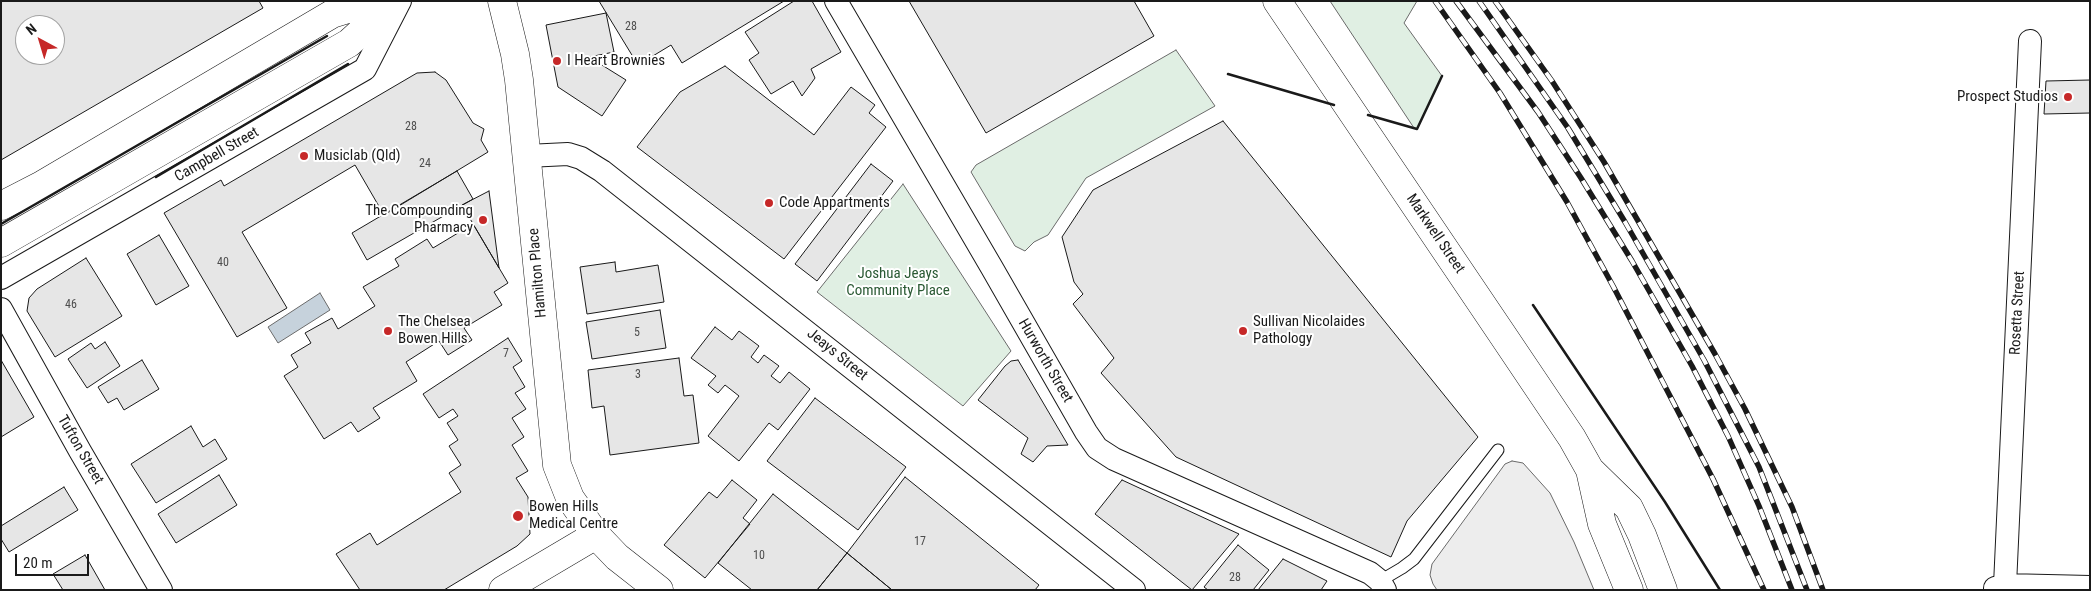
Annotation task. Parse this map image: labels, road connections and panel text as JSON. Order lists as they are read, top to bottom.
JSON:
{
  "streets": {
    "main road": ["Markwell Street", "Hamilton Place"],
    "street": [
      "Campbell Street",
      "Rosetta Street",
      "Jeays Street",
      "Hurworth Street",
      "Tufton Street"
    ]
  },
  "crossings": [
    ["Hamilton Place", "Jeays Street"]
  ],
  "parks": ["Joshua Jeays Community Place"],
  "places": [
    "I Heart Brownies",
    "Prospect Studios",
    "Musiclab (Qld)",
    "Code Appartments",
    "The Compounding Pharmacy",
    "The Chelsea Bowen Hills",
    "Sullivan Nicolaides Pathology",
    "Bowen Hills Medical Centre"
  ],
  "house_numbers": [
    "28",
    "28",
    "24",
    "40",
    "46",
    "5",
    "7",
    "3",
    "17",
    "10",
    "28"
  ],
  "scale_bar": "20 m",
  "north": "top left"
}
